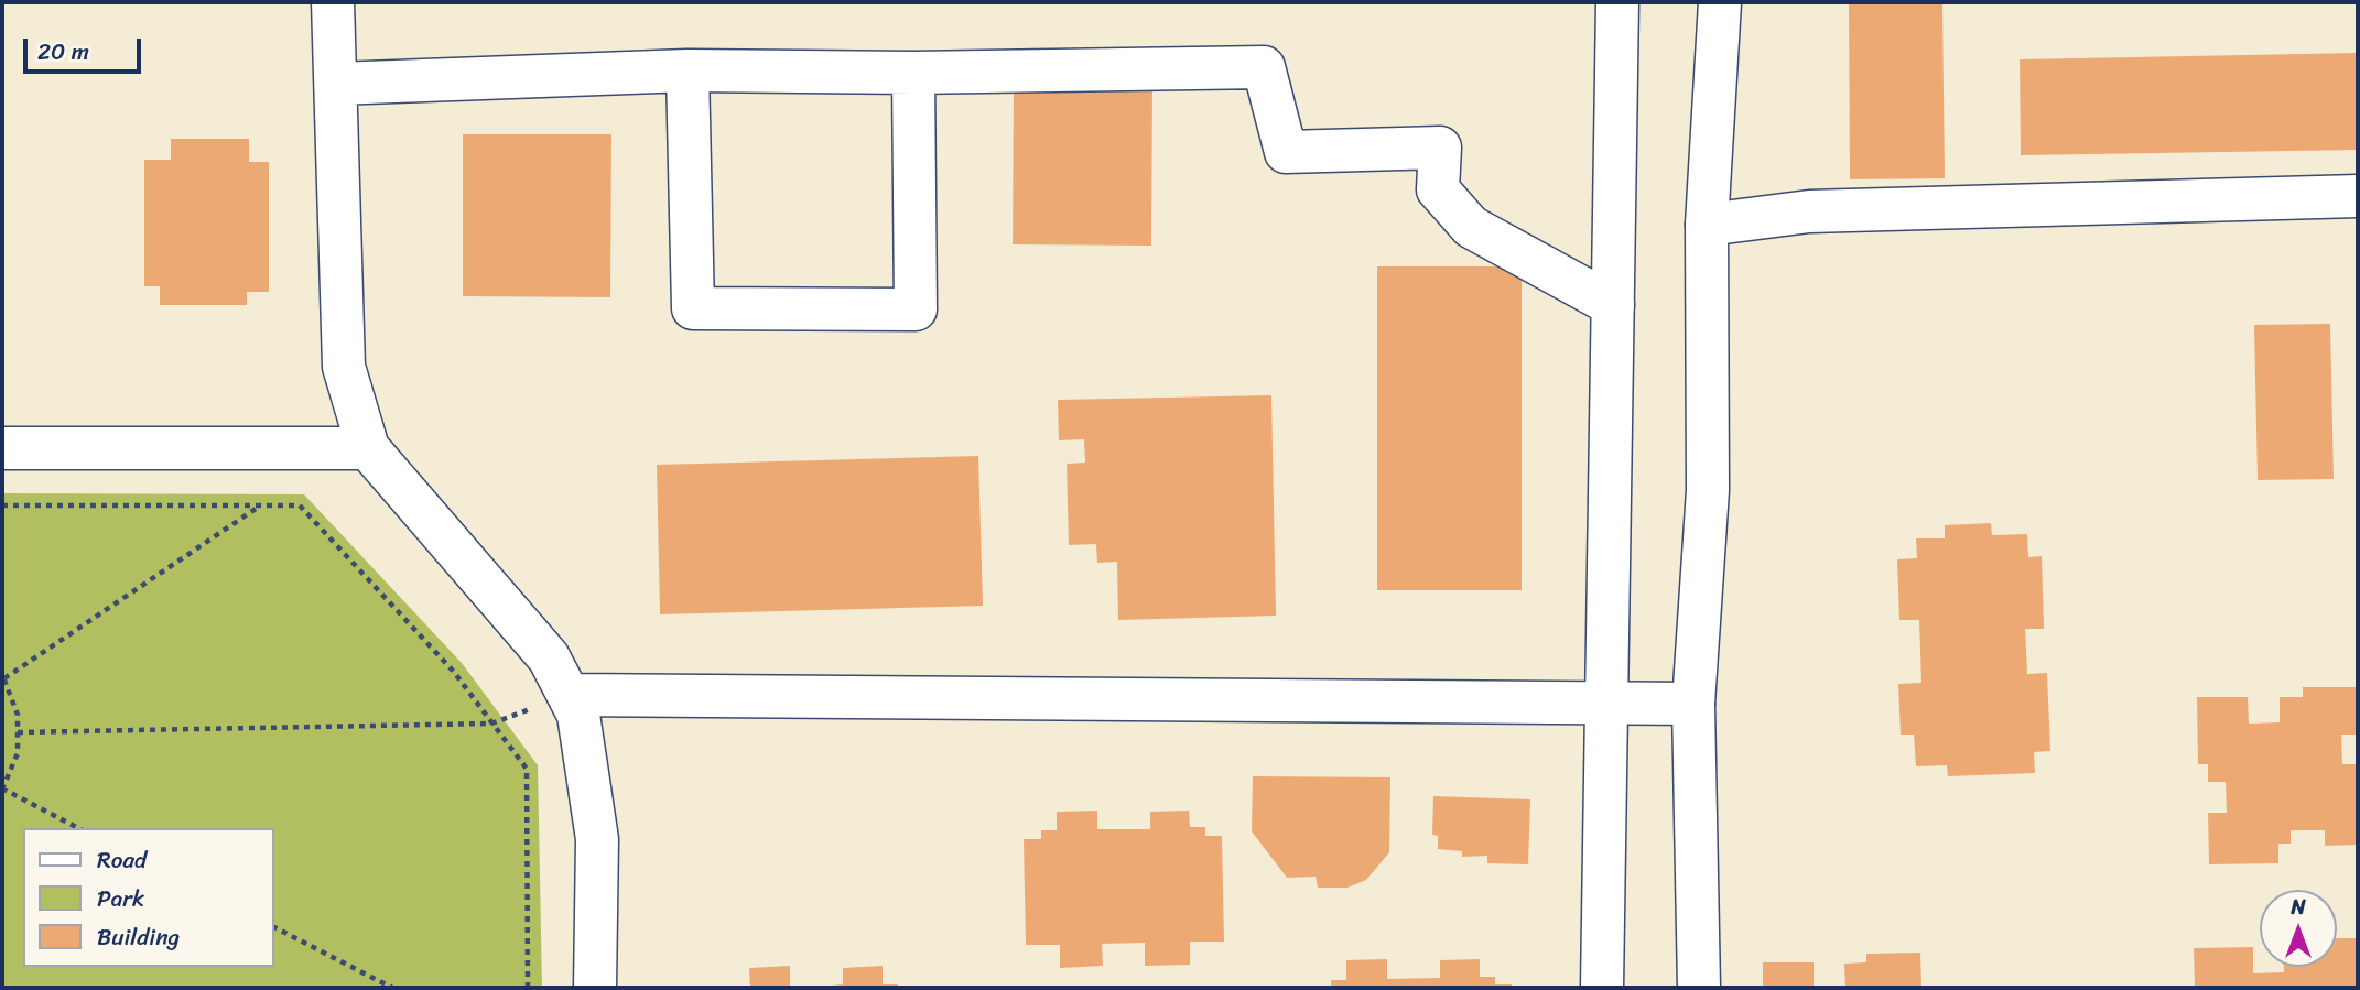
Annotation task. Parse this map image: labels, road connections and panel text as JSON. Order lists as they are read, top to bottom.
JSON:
{
  "legend": ["Road", "Park", "Building"],
  "scale_bar": "20 m",
  "north": "top"
}
